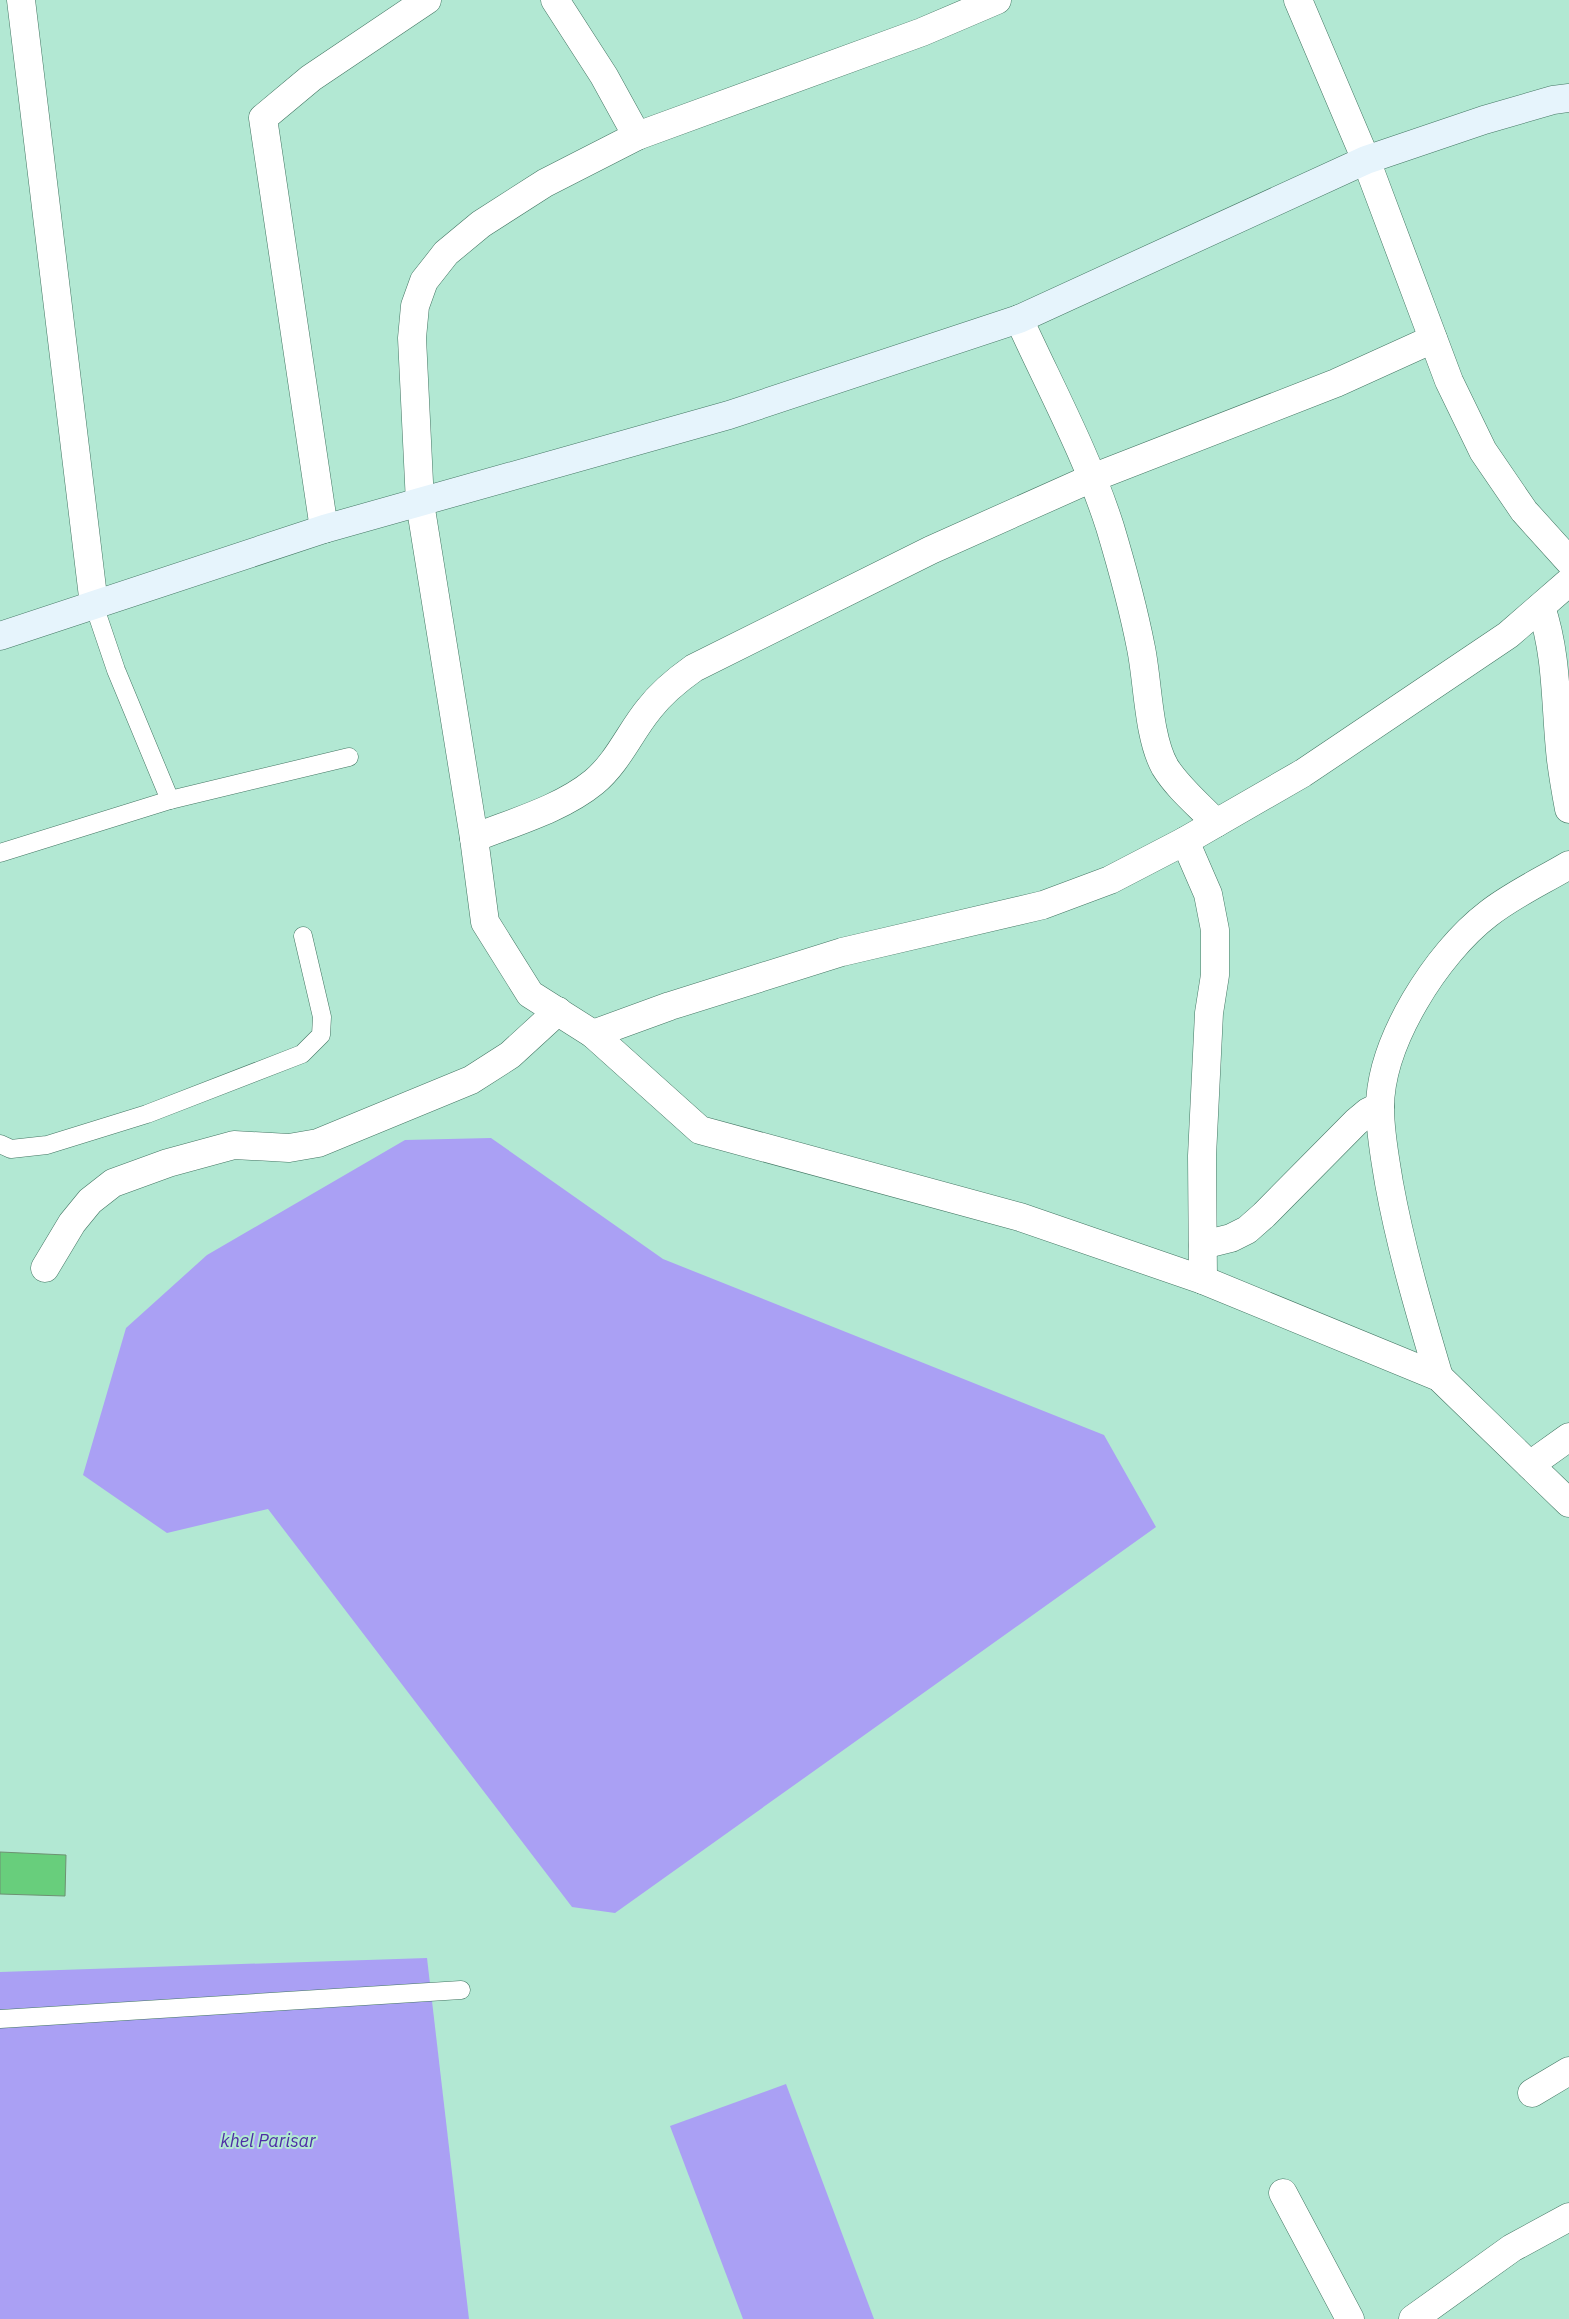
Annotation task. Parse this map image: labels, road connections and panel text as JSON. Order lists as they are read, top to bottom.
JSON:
{
  "water": ["khel Parisar"]
}
